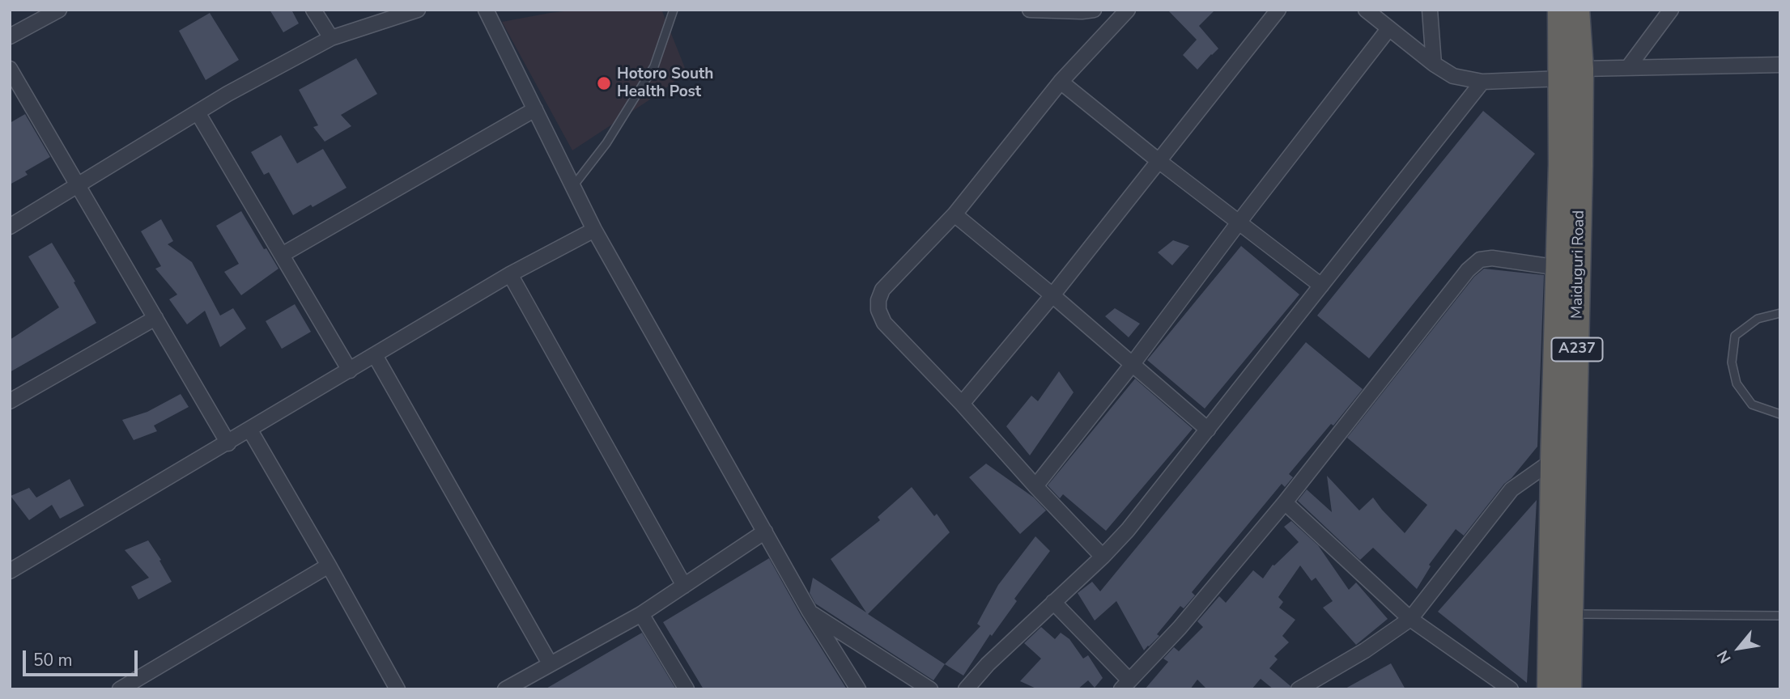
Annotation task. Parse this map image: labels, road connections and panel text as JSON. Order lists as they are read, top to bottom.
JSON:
{
  "streets": {
    "highway": ["Maiduguri Road", "A237"]
  },
  "places": ["Hotoro South Health Post"],
  "scale_bar": "50 m",
  "north": "bottom left"
}
